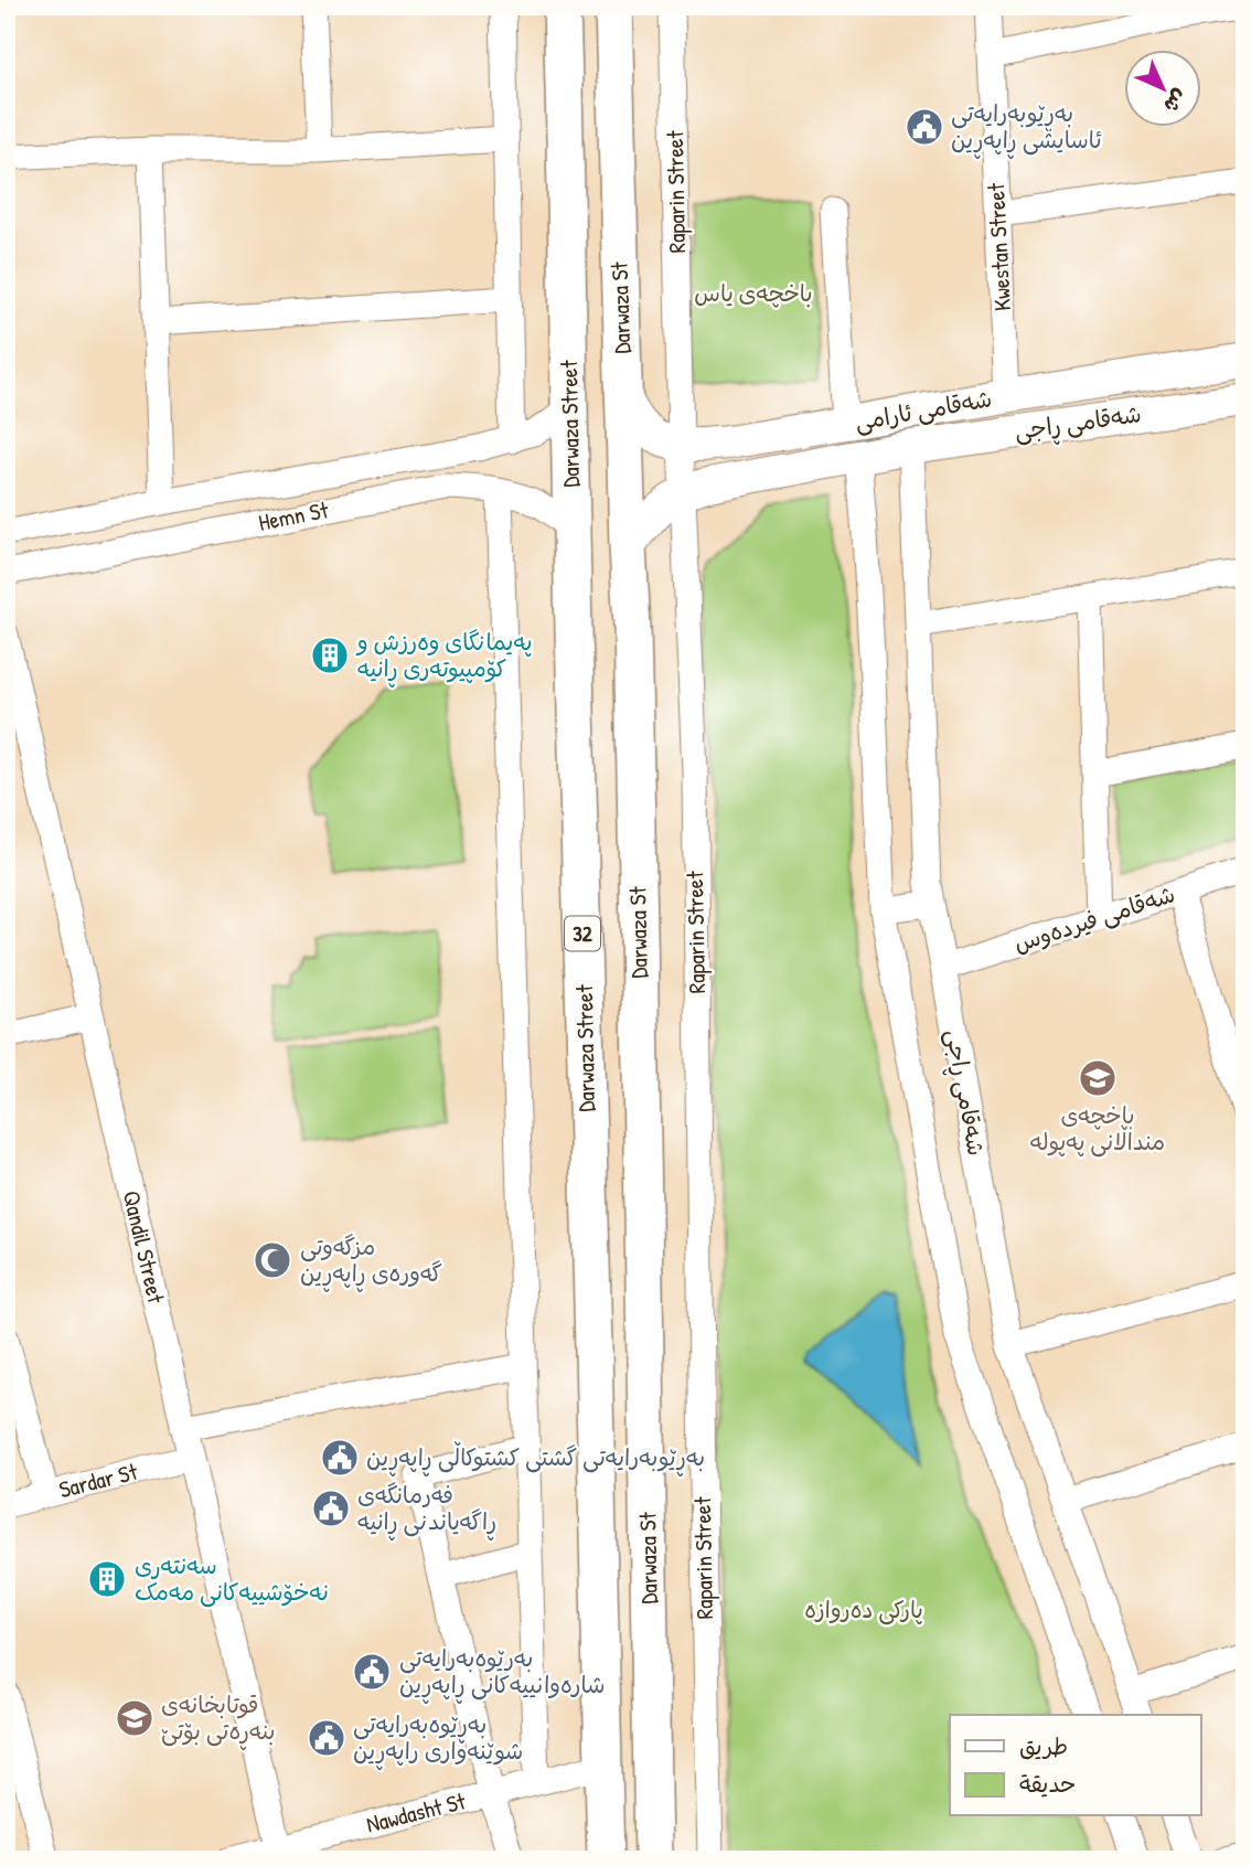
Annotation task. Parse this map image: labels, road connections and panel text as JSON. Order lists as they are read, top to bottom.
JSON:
{
  "streets": {
    "highway": ["Darwaza St", "Darwaza Street", "32"],
    "main road": ["شەقامی ئارامی", "شەقامی ڕاجی"],
    "street": [
      "Raparin Street",
      "Kwestan Street",
      "Hemn St",
      "شەقامی فیردەوس",
      "Qandil Street",
      "Sardar St",
      "Nawdasht St"
    ]
  },
  "crossings": [
    ["Raparin Street", "شەقامی ئارامی"],
    ["Raparin Street", "شەقامی ڕاجی"],
    ["Kwestan Street", "شەقامی ئارامی"],
    ["Darwaza St", "شەقامی ئارامی"],
    ["Darwaza St", "شەقامی ڕاجی"],
    ["شەقامی ڕاجی", "شەقامی فیردەوس"],
    ["Darwaza Street", "Hemn St"],
    ["Darwaza Street", "Nawdasht St"],
    ["Qandil Street", "Sardar St"],
    ["Qandil Street", "Nawdasht St"]
  ],
  "parks": ["باخچەی یاس", "پارکی دەروازە"],
  "places": {
    "public building": [
      "بەڕێوبەرایەتی ئاسایشی ڕاپەڕین",
      "بەڕێوبەرایەتی گشتی کشتوکاڵی ڕاپەڕین",
      "فەرمانگەی ڕاگەیاندنی ڕانیە",
      "بەڕێوەبەرایەتی شارەوانییەکانی ڕاپەڕین",
      "بەڕێوەبەرایەتی شوێنەواری راپەڕین"
    ],
    "building": ["پەیمانگای وەرزش و کۆمپیوتەری ڕانیە", "سەنتەری نەخۆشییەکانی مەمک"],
    "school or university": ["باخچەی منداڵانی پەپولە", "قوتابخانەی بنەڕەتی بۆتێ"],
    "mosque": ["مزگەوتی گەورەی ڕاپەڕین"]
  },
  "legend": ["طريق", "حديقة"],
  "north": "bottom right"
}
